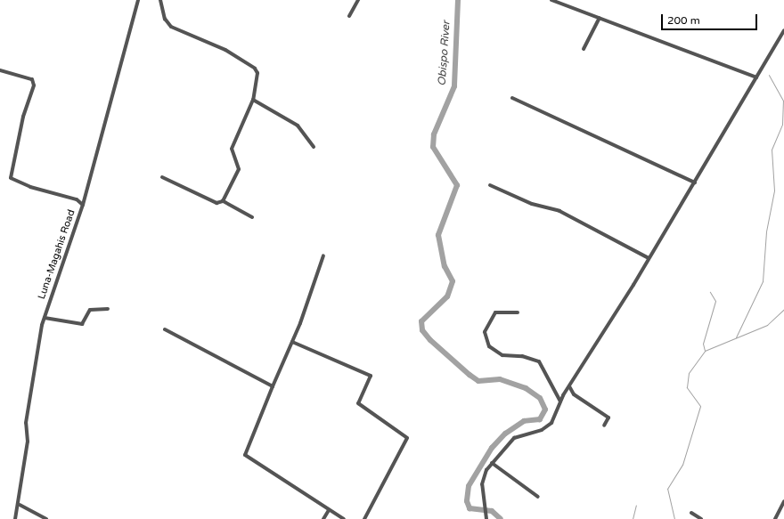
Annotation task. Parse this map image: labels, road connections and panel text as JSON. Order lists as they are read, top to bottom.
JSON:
{
  "streets": {
    "street": ["Luna-Magahis Road"]
  },
  "water": ["Obispo River"],
  "scale_bar": "200 m"
}
